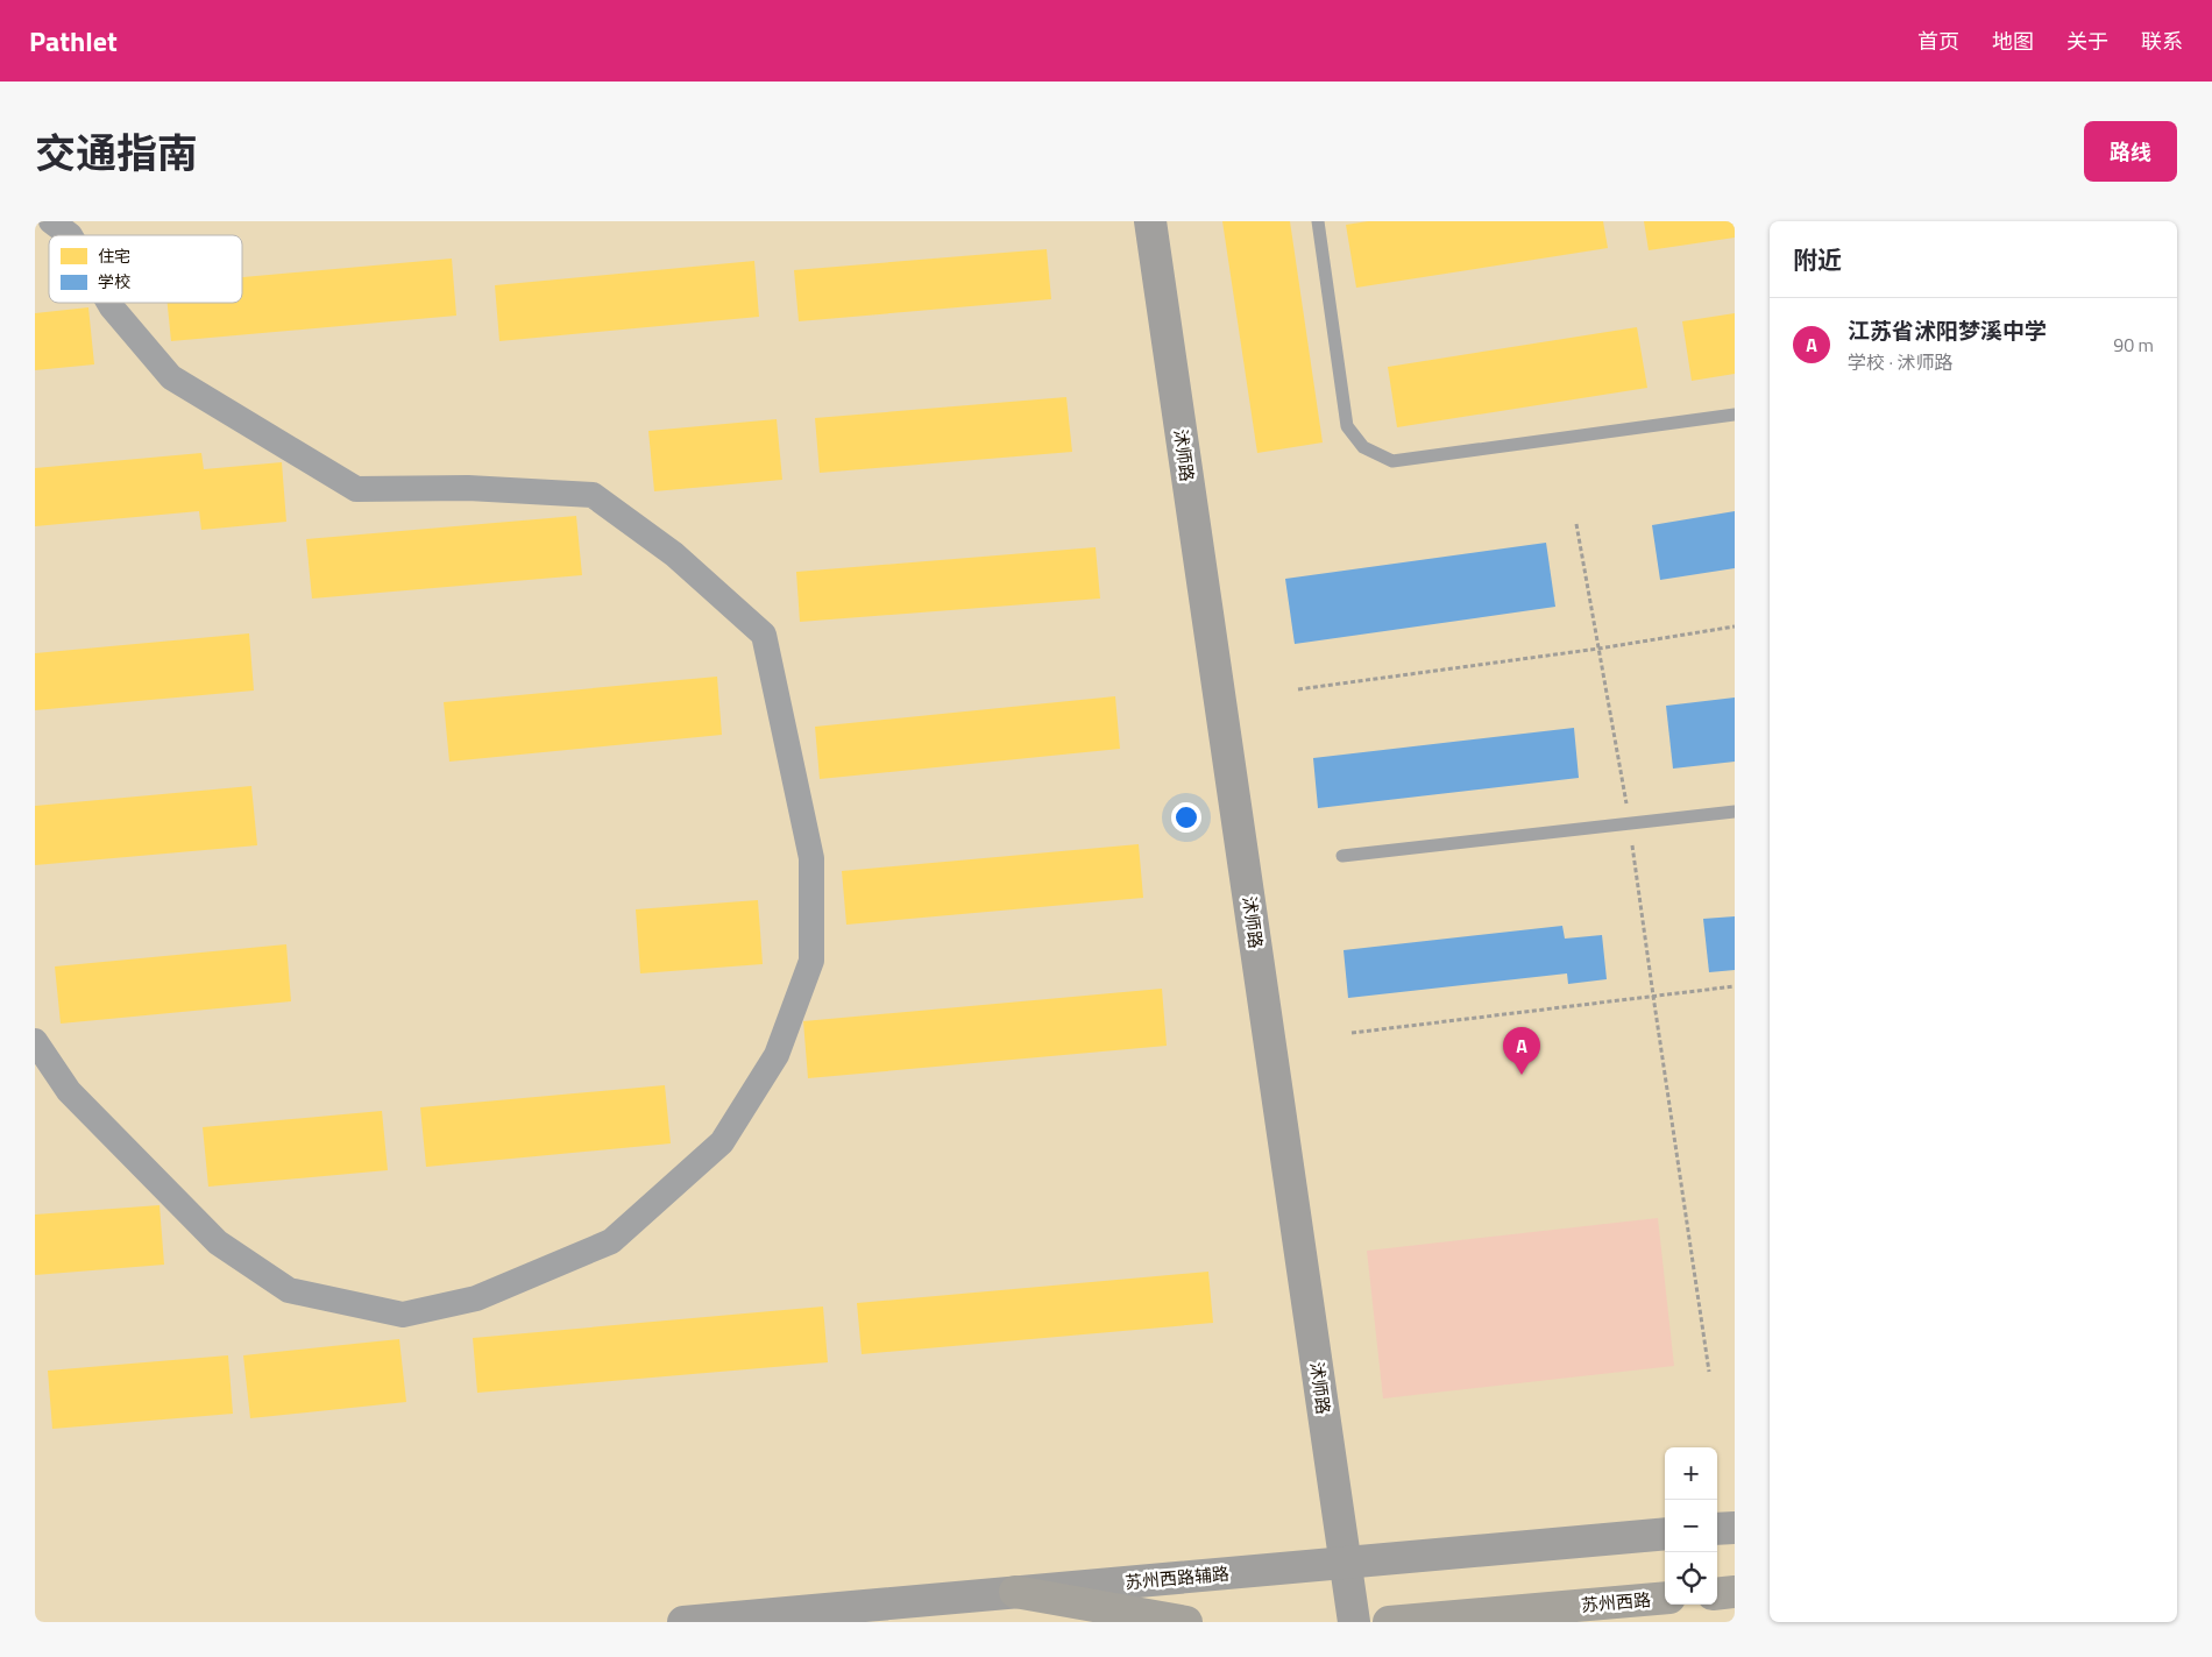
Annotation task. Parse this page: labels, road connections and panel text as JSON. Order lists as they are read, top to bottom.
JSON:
{
  "streets": {
    "main road": ["苏州西路"],
    "street": ["沭师路", "苏州西路辅路"]
  },
  "crossings": [
    ["沭师路", "苏州西路辅路"]
  ],
  "legend": ["住宅", "学校"],
  "page": {
    "header": "Pathlet",
    "nav": [
      "首页",
      "地图",
      "关于",
      "联系"
    ],
    "title": "交通指南",
    "buttons": "路线",
    "heading": "附近",
    "list": [
      {
        "mark": "A",
        "name": "江苏省沭阳梦溪中学",
        "note": "学校 · 沭师路",
        "value": "90 m"
      }
    ],
    "pins": "A",
    "map_buttons": ["+", "−"]
  }
}
